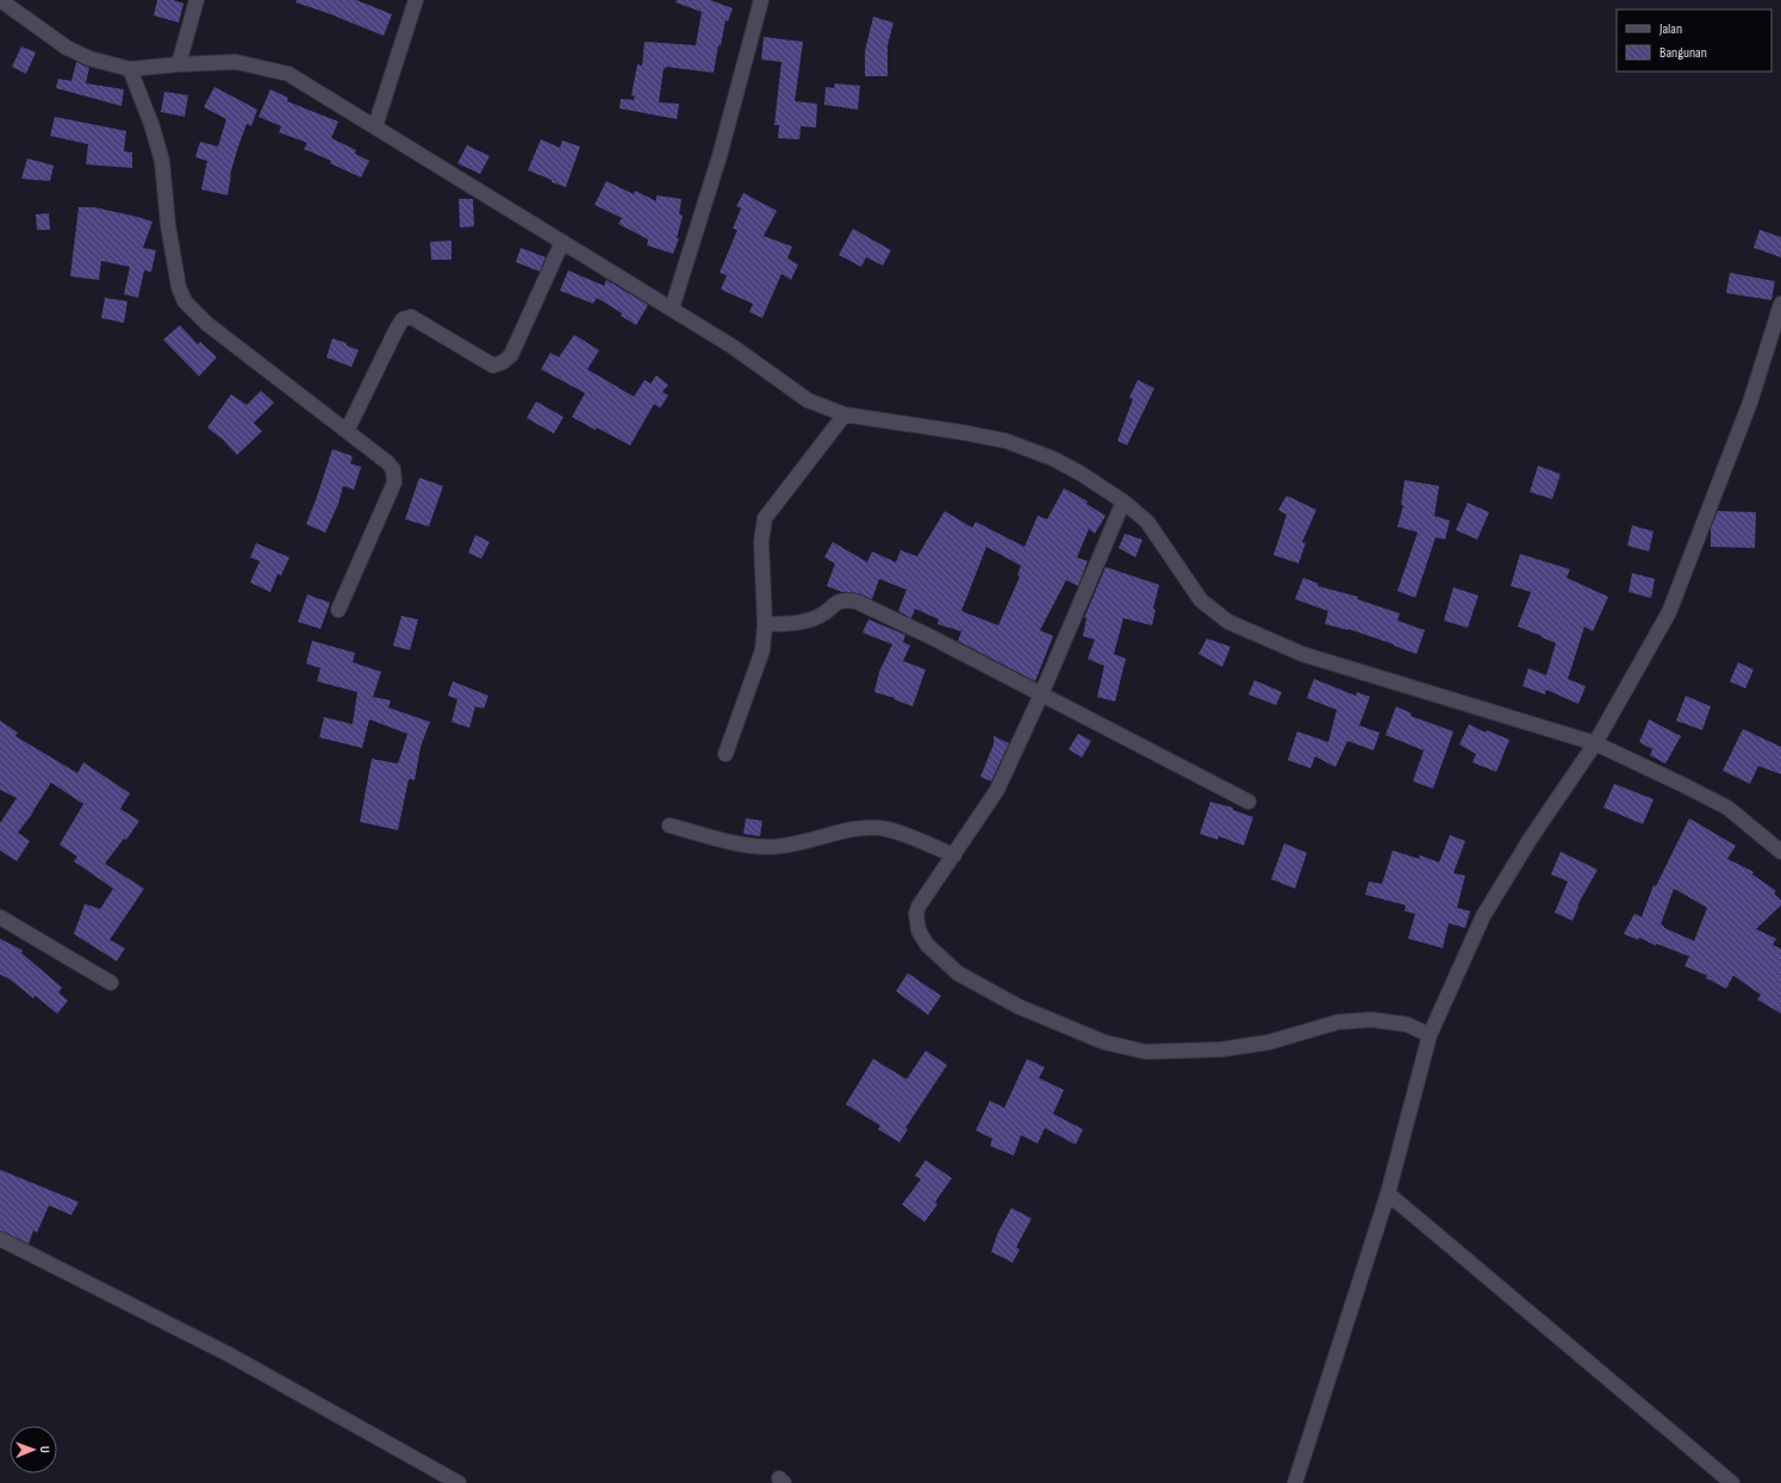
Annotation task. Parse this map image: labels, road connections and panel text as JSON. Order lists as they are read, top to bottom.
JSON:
{
  "legend": ["Jalan", "Bangunan"],
  "north": "right"
}
